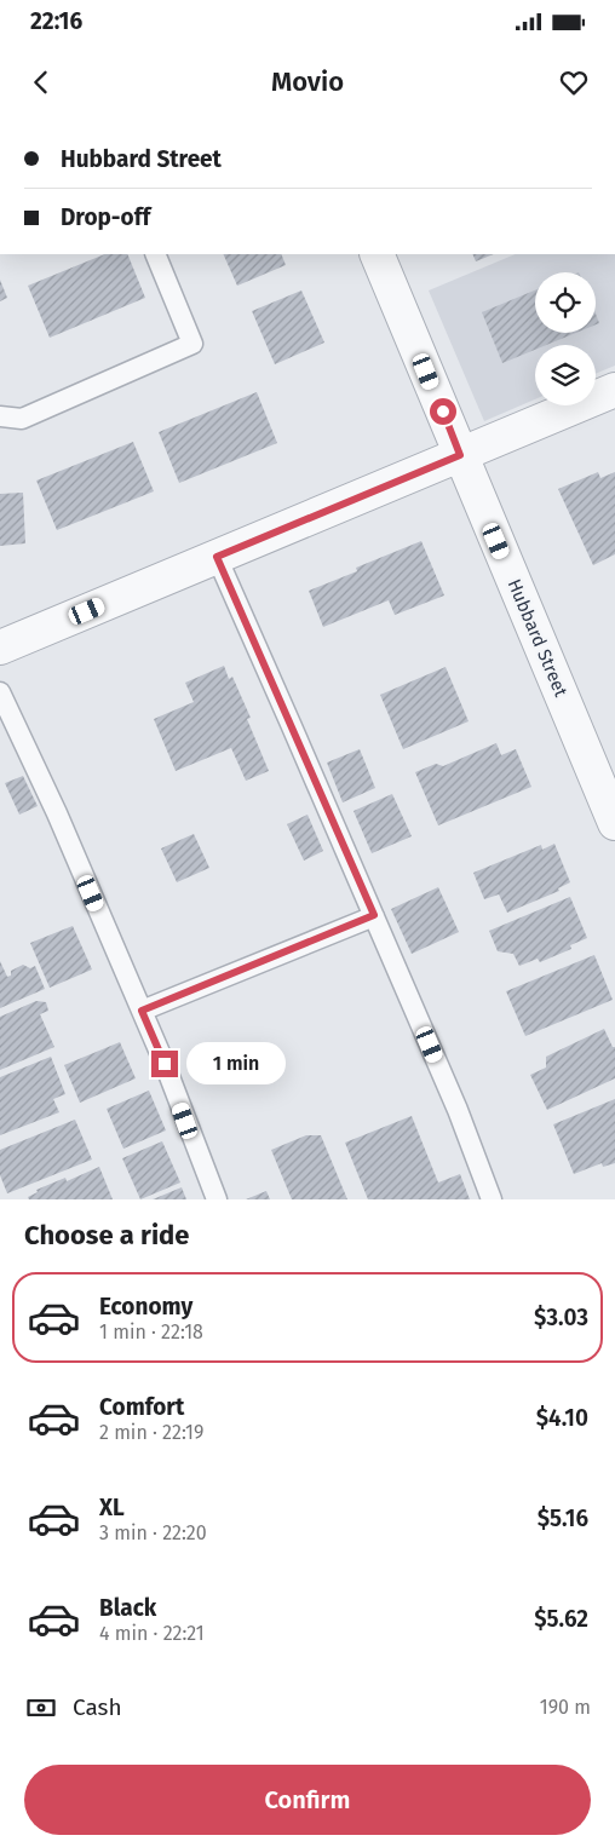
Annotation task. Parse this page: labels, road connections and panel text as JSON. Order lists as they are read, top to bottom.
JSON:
{
  "streets": {
    "street": ["Hubbard Street"]
  },
  "page": {
    "status": "22:16",
    "header": "Movio",
    "banner": ["Hubbard Street", "Drop-off"],
    "bubble": "1 min",
    "heading": "Choose a ride",
    "list": [
      {
        "name": "Economy",
        "note": "1 min · 22:18",
        "value": "$3.03"
      },
      {
        "name": "Comfort",
        "note": "2 min · 22:19",
        "value": "$4.10"
      },
      {
        "name": "XL",
        "note": "3 min · 22:20",
        "value": "$5.16"
      },
      {
        "name": "Black",
        "note": "4 min · 22:21",
        "value": "$5.62"
      }
    ],
    "pay": ["Cash", "190 m"],
    "buttons": "Confirm"
  }
}
